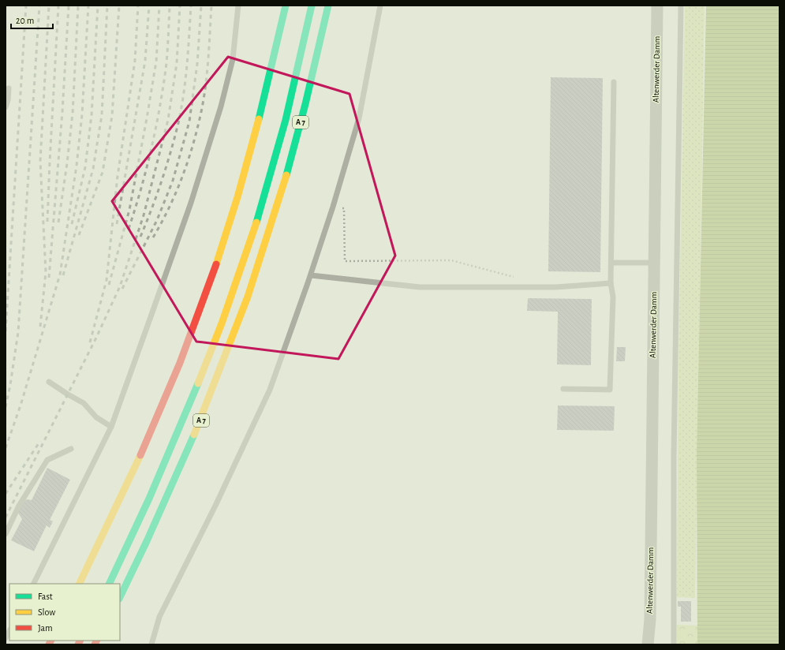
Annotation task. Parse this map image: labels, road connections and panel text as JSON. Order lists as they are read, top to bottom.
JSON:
{
  "streets": {
    "highway": ["A 7"],
    "street": ["Altenwerder Damm"]
  },
  "legend": ["Fast", "Slow", "Jam"],
  "scale_bar": "20 m"
}
